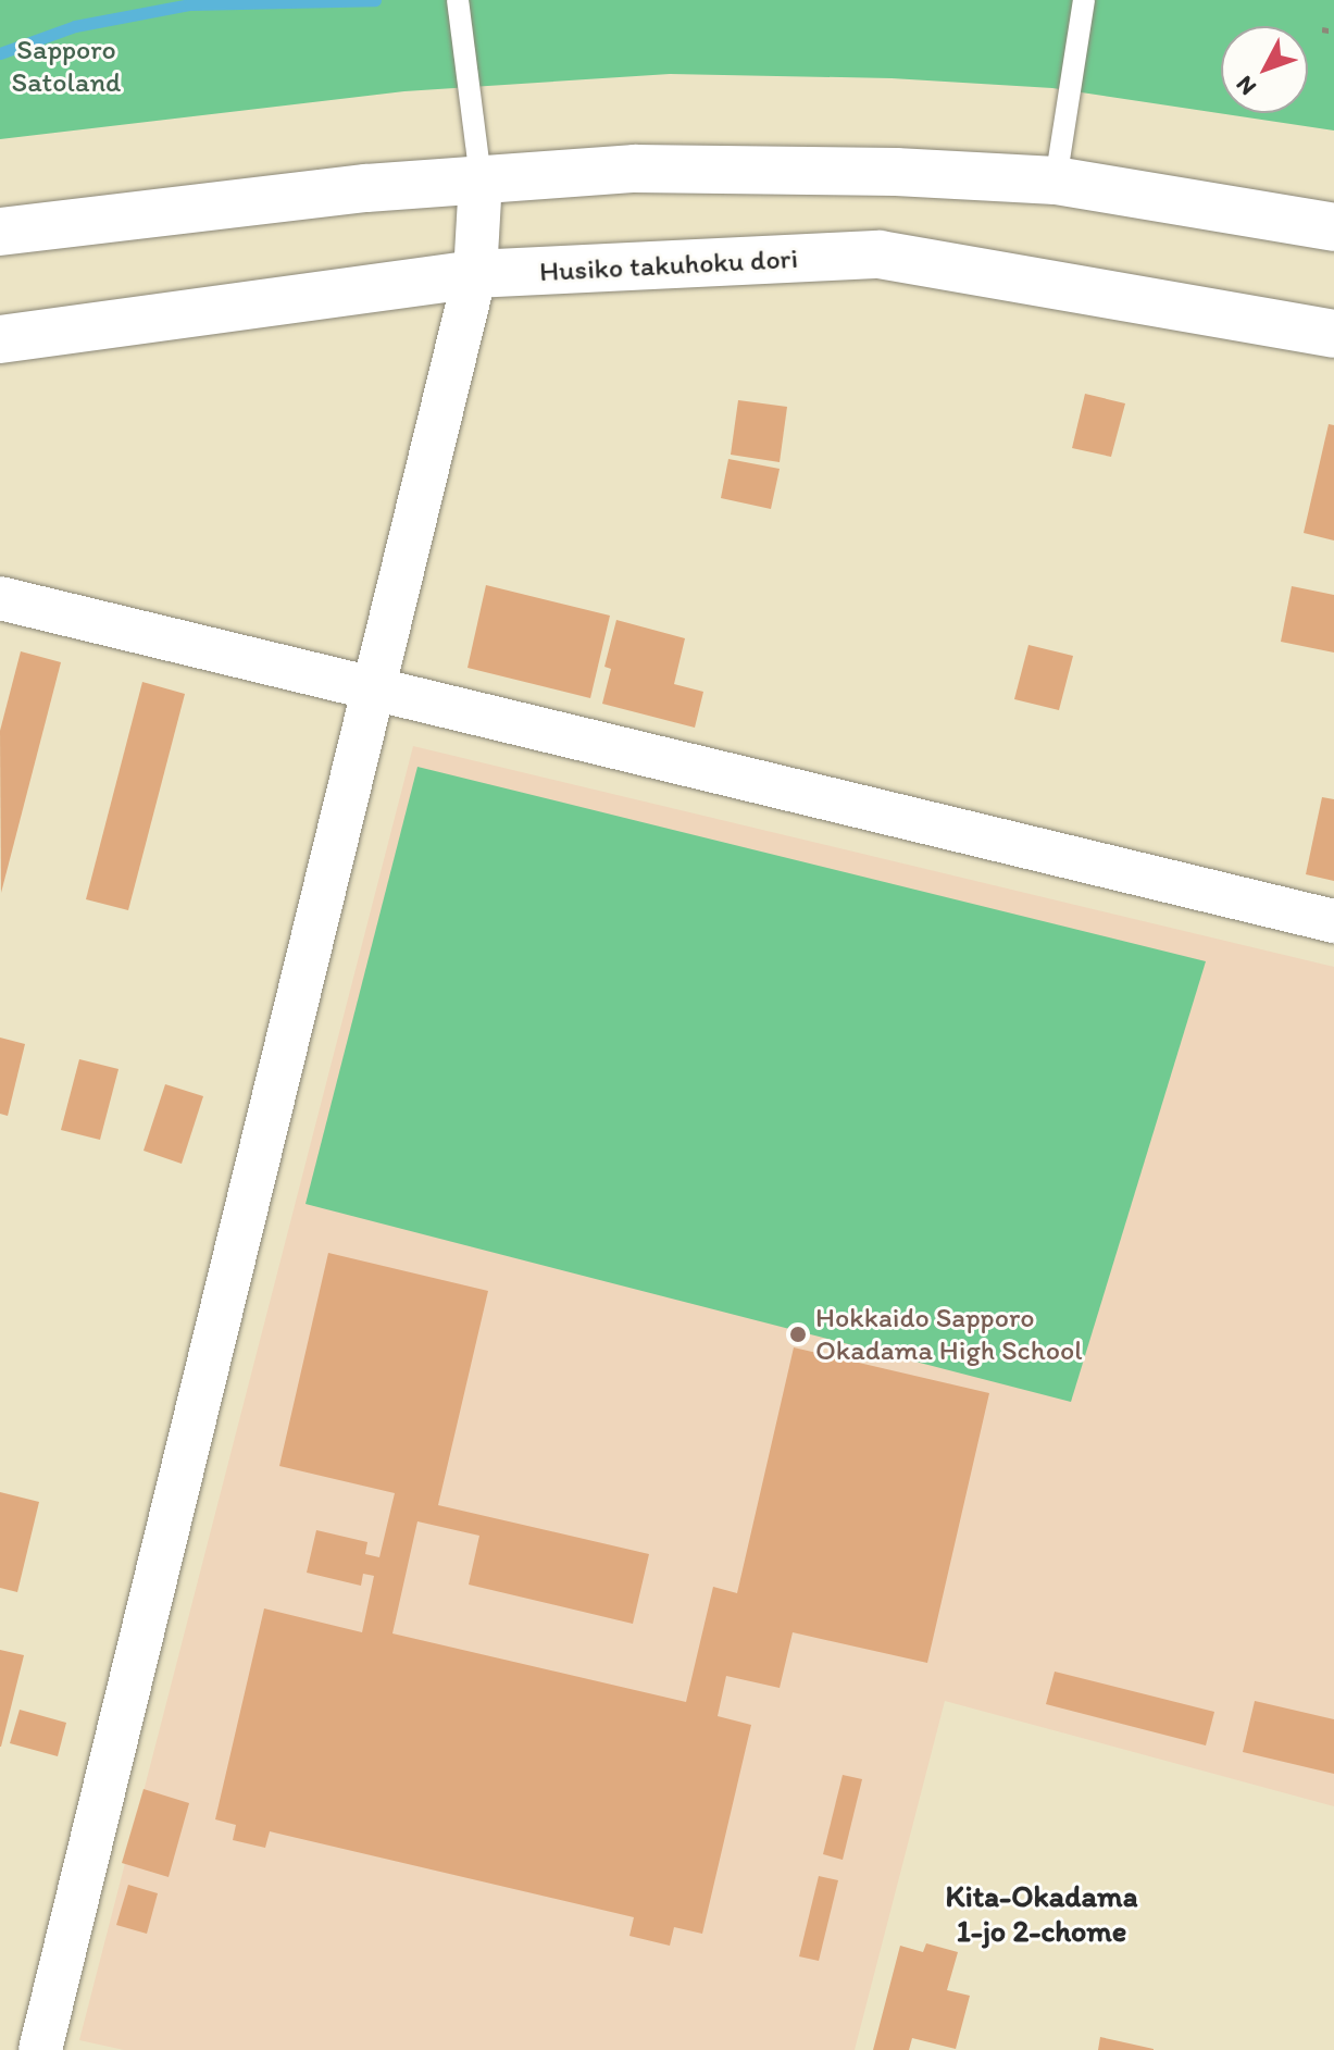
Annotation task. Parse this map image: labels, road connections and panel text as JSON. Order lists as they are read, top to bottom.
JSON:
{
  "streets": {
    "main road": ["Husiko takuhoku dori"]
  },
  "districts": ["Kita-Okadama 1-jo 2-chome"],
  "parks": ["Sapporo Satoland"],
  "places": ["Hokkaido Sapporo Okadama High School"],
  "north": "bottom left"
}
